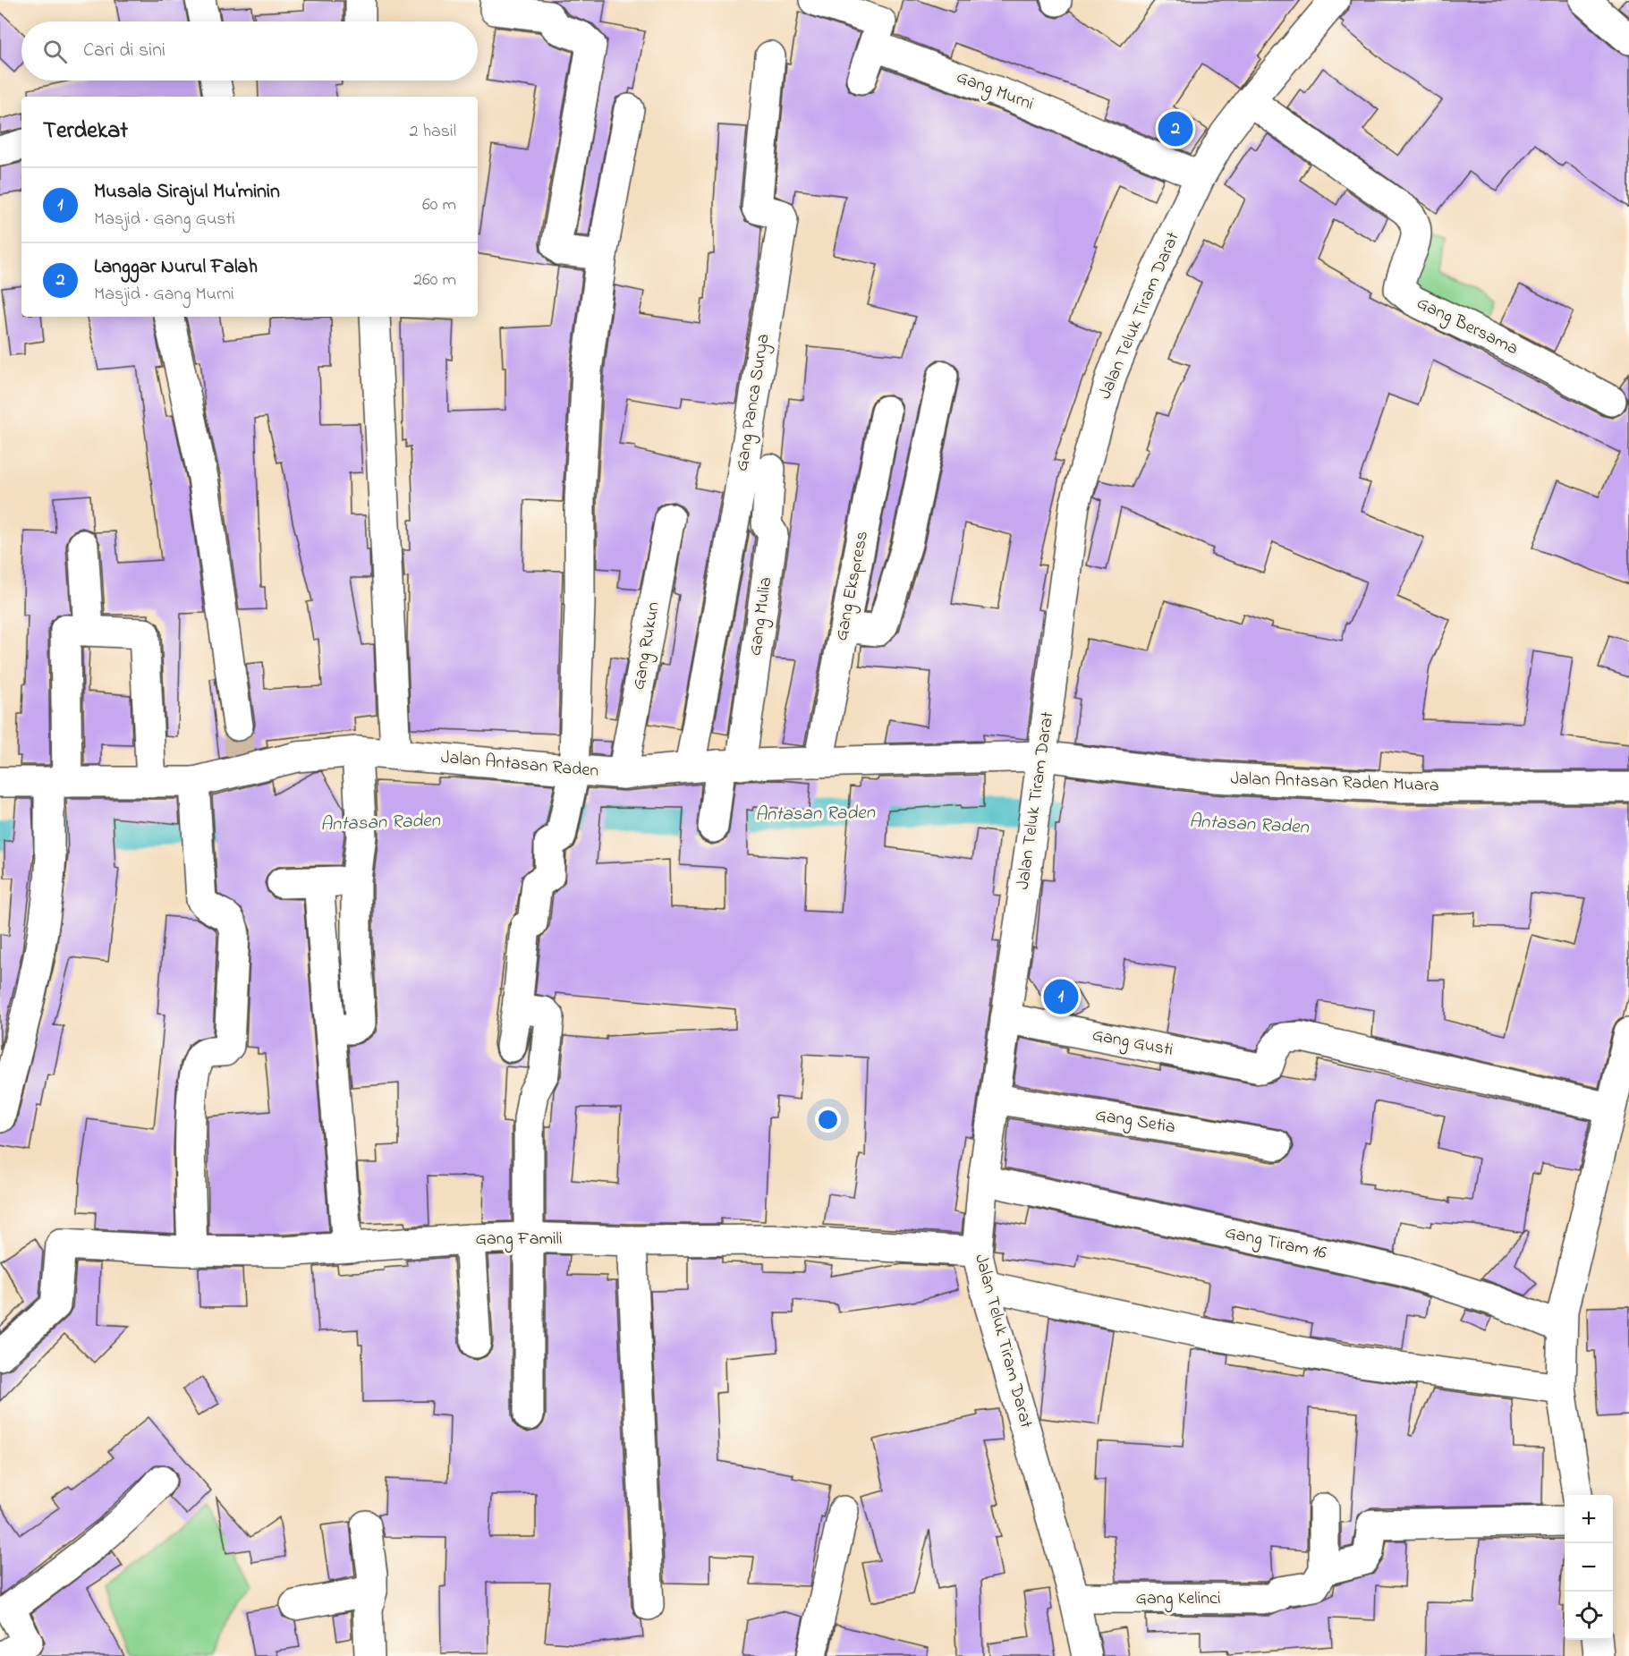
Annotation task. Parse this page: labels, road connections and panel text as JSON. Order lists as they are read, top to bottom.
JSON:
{
  "streets": {
    "street": [
      "Gang Murni",
      "Jalan Teluk Tiram Darat",
      "Gang Bersama",
      "Gang Panca Surya",
      "Gang Ekspress",
      "Gang Mulia",
      "Gang Rukun",
      "Jalan Antasan Raden",
      "Jalan Antasan Raden Muara",
      "Gang Gusti",
      "Gang Setia",
      "Gang Famili",
      "Gang Tiram 16",
      "Gang Kelinci"
    ]
  },
  "crossings": [
    ["Gang Murni", "Jalan Teluk Tiram Darat"],
    ["Jalan Teluk Tiram Darat", "Gang Bersama"],
    ["Jalan Teluk Tiram Darat", "Jalan Antasan Raden"],
    ["Jalan Teluk Tiram Darat", "Jalan Antasan Raden Muara"],
    ["Jalan Teluk Tiram Darat", "Gang Gusti"],
    ["Jalan Teluk Tiram Darat", "Gang Setia"],
    ["Jalan Teluk Tiram Darat", "Gang Famili"],
    ["Jalan Teluk Tiram Darat", "Gang Tiram 16"],
    ["Jalan Teluk Tiram Darat", "Gang Kelinci"],
    ["Gang Panca Surya", "Jalan Antasan Raden"],
    ["Gang Ekspress", "Jalan Antasan Raden"],
    ["Gang Mulia", "Jalan Antasan Raden"],
    ["Gang Rukun", "Jalan Antasan Raden"],
    ["Jalan Antasan Raden", "Jalan Antasan Raden Muara"]
  ],
  "water": ["Antasan Raden"],
  "page": {
    "search": "Cari di sini",
    "heading": ["Terdekat", "2 hasil"],
    "pins": ["2", "1"],
    "list": [
      {
        "mark": "1",
        "name": "Musala Sirajul Mu'minin",
        "note": "Masjid · Gang Gusti",
        "value": "60 m"
      },
      {
        "mark": "2",
        "name": "Langgar Nurul Falah",
        "note": "Masjid · Gang Murni",
        "value": "260 m"
      }
    ],
    "map_buttons": ["+", "−"]
  }
}
